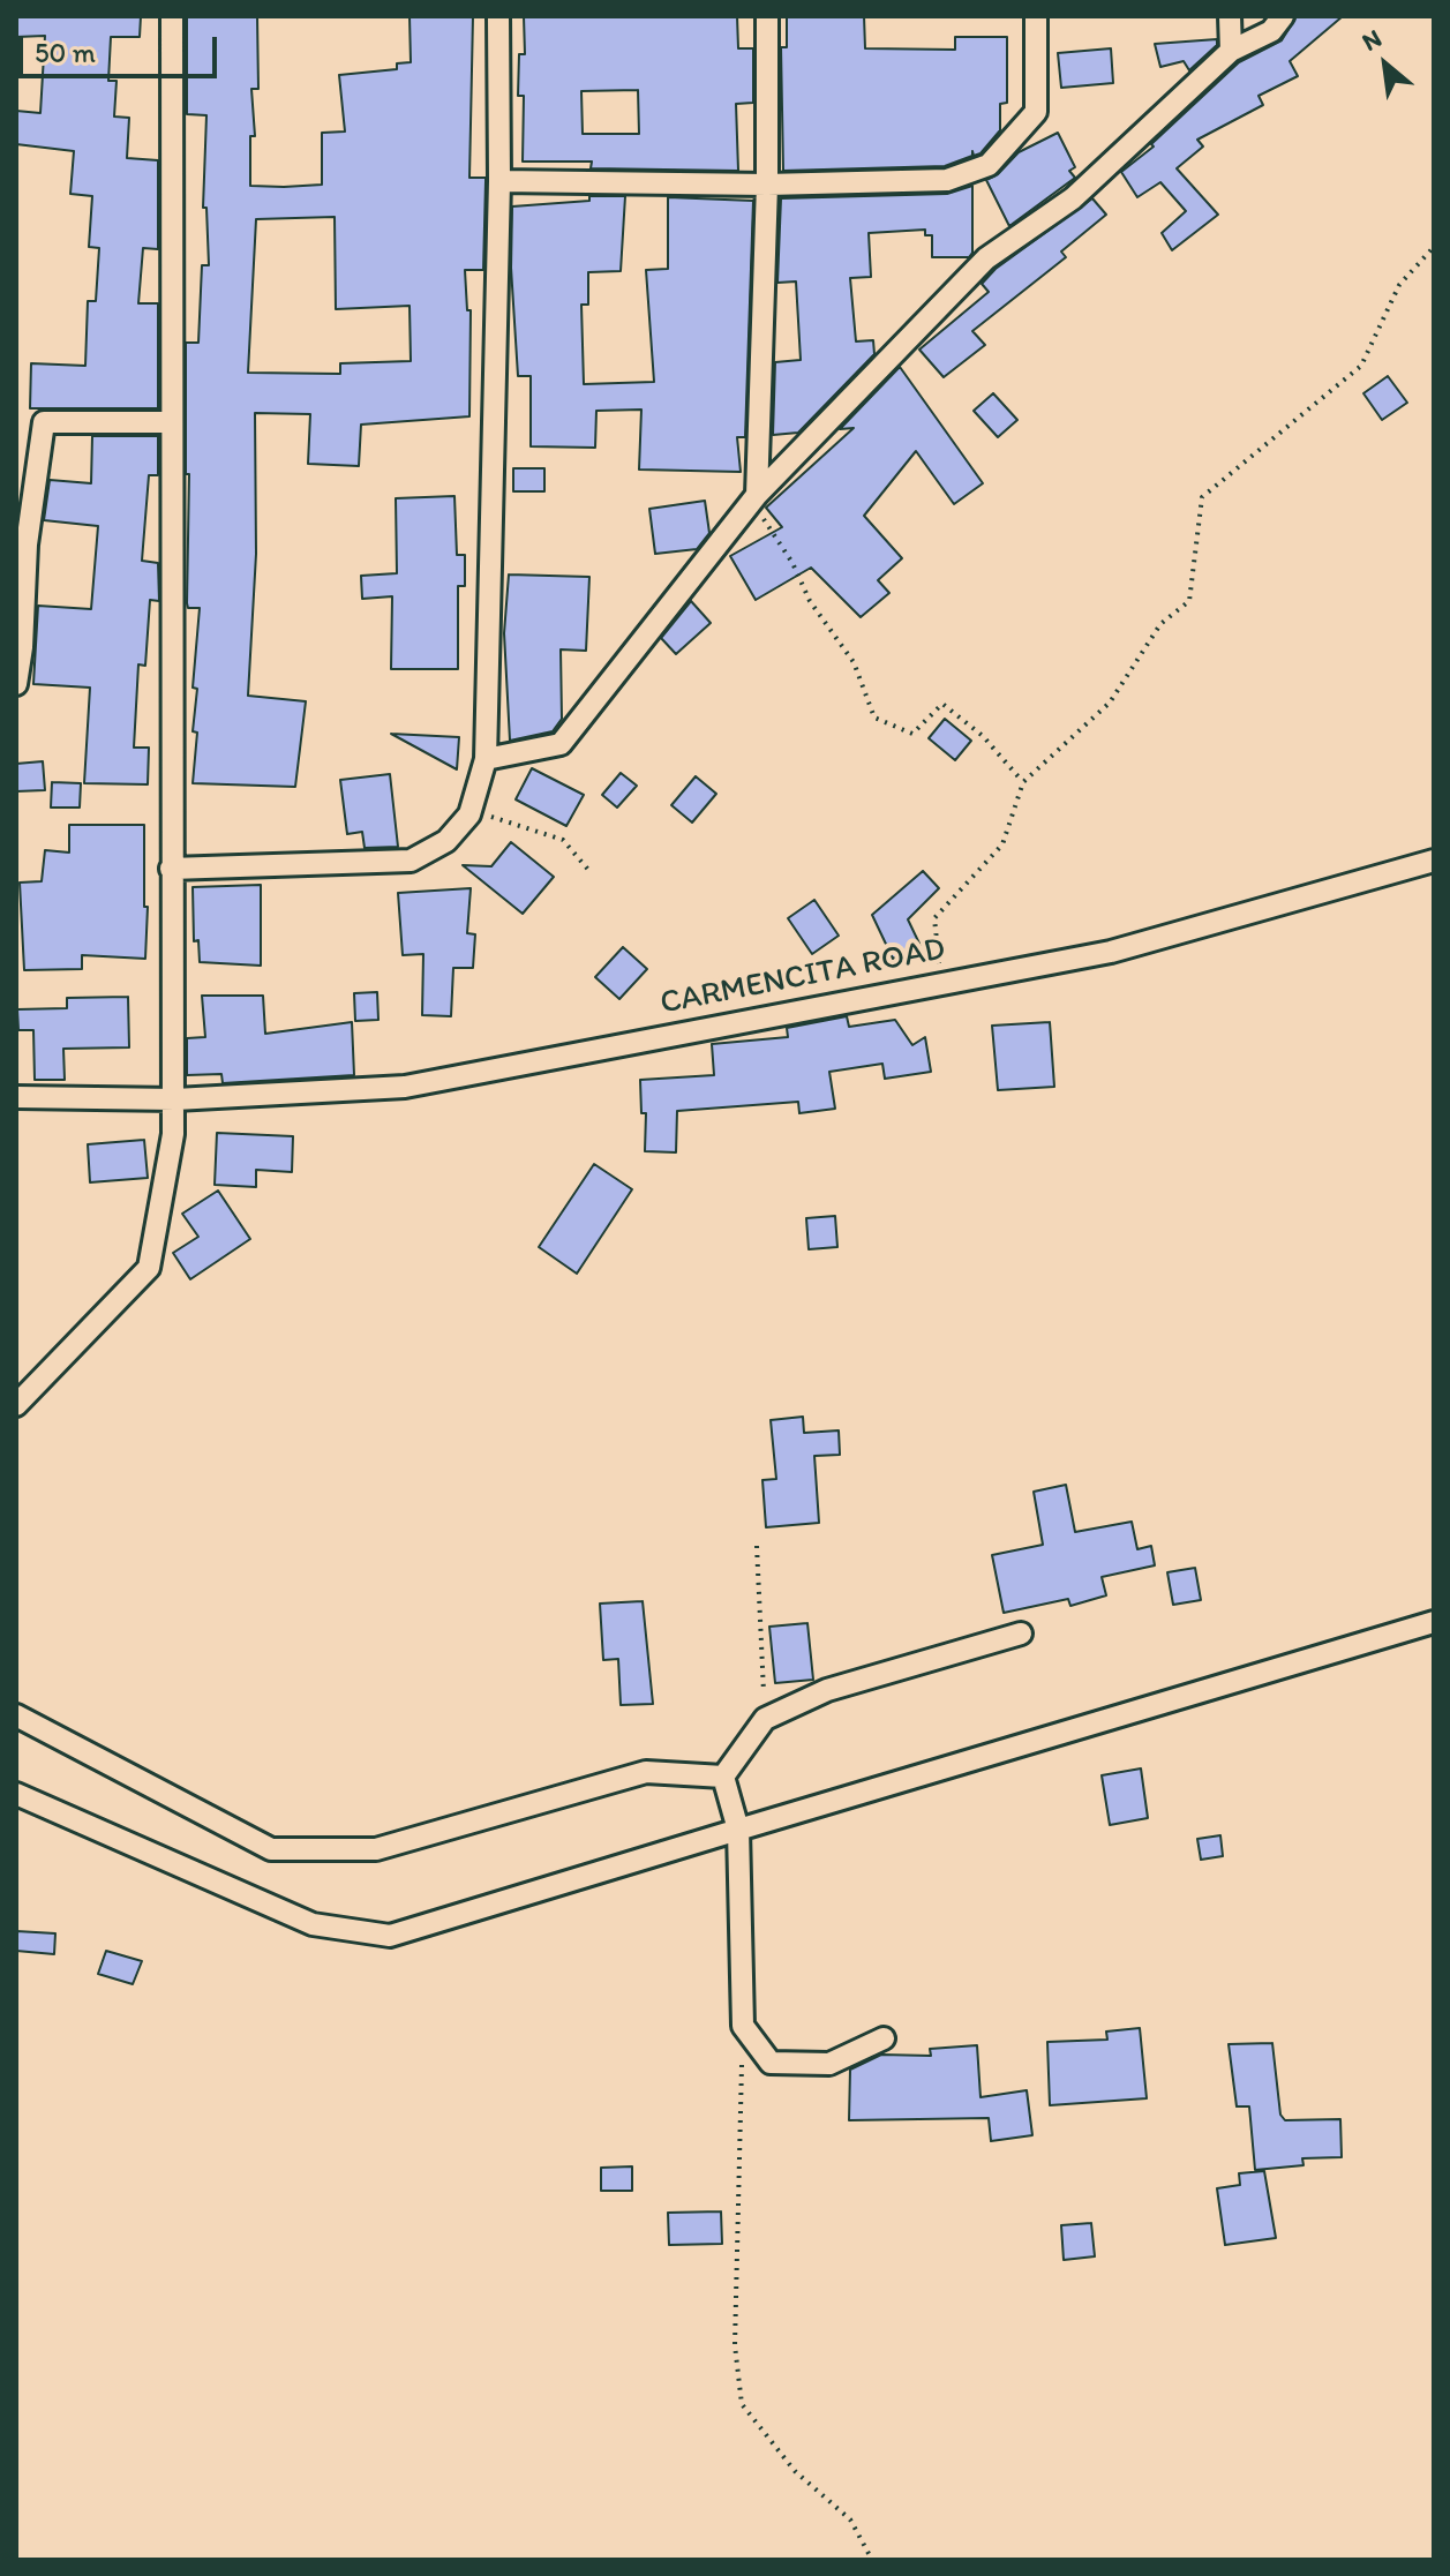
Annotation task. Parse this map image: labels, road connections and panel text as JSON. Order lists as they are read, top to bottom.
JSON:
{
  "streets": {
    "street": ["CARMENCITA ROAD"]
  },
  "scale_bar": "50 m",
  "north": "top left"
}
